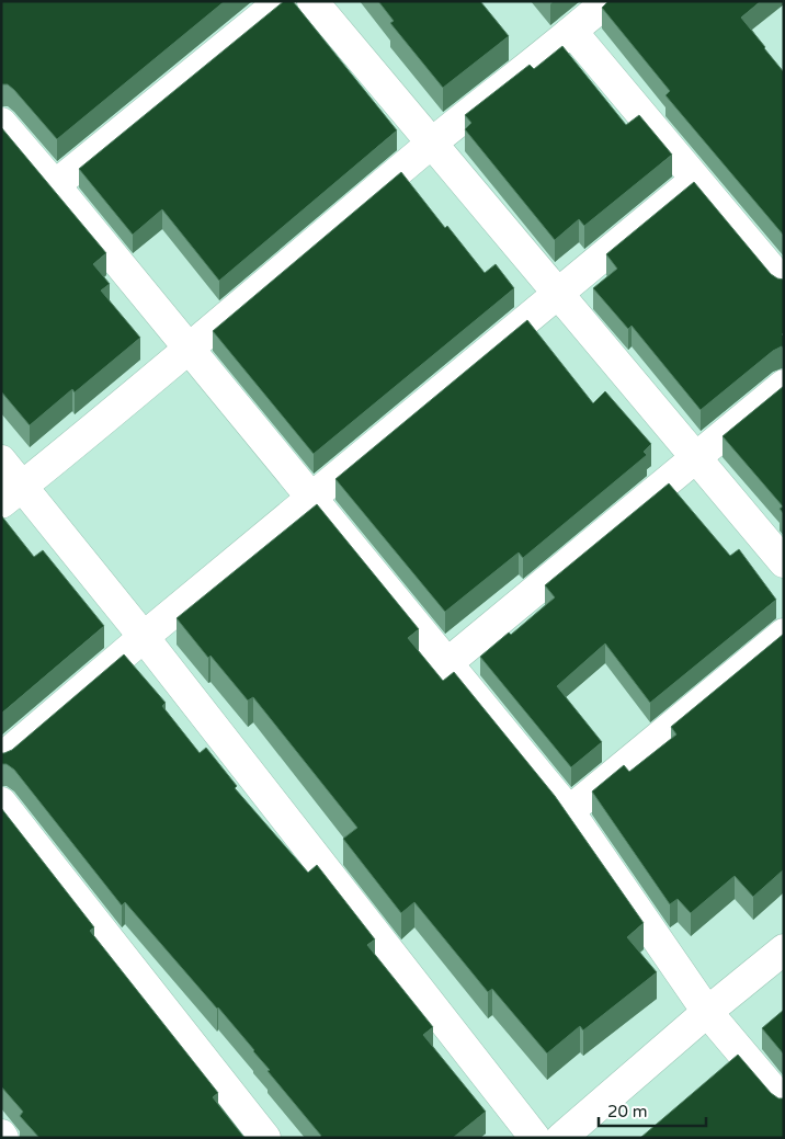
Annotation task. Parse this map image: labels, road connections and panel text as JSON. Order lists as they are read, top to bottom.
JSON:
{
  "scale_bar": "20 m"
}
